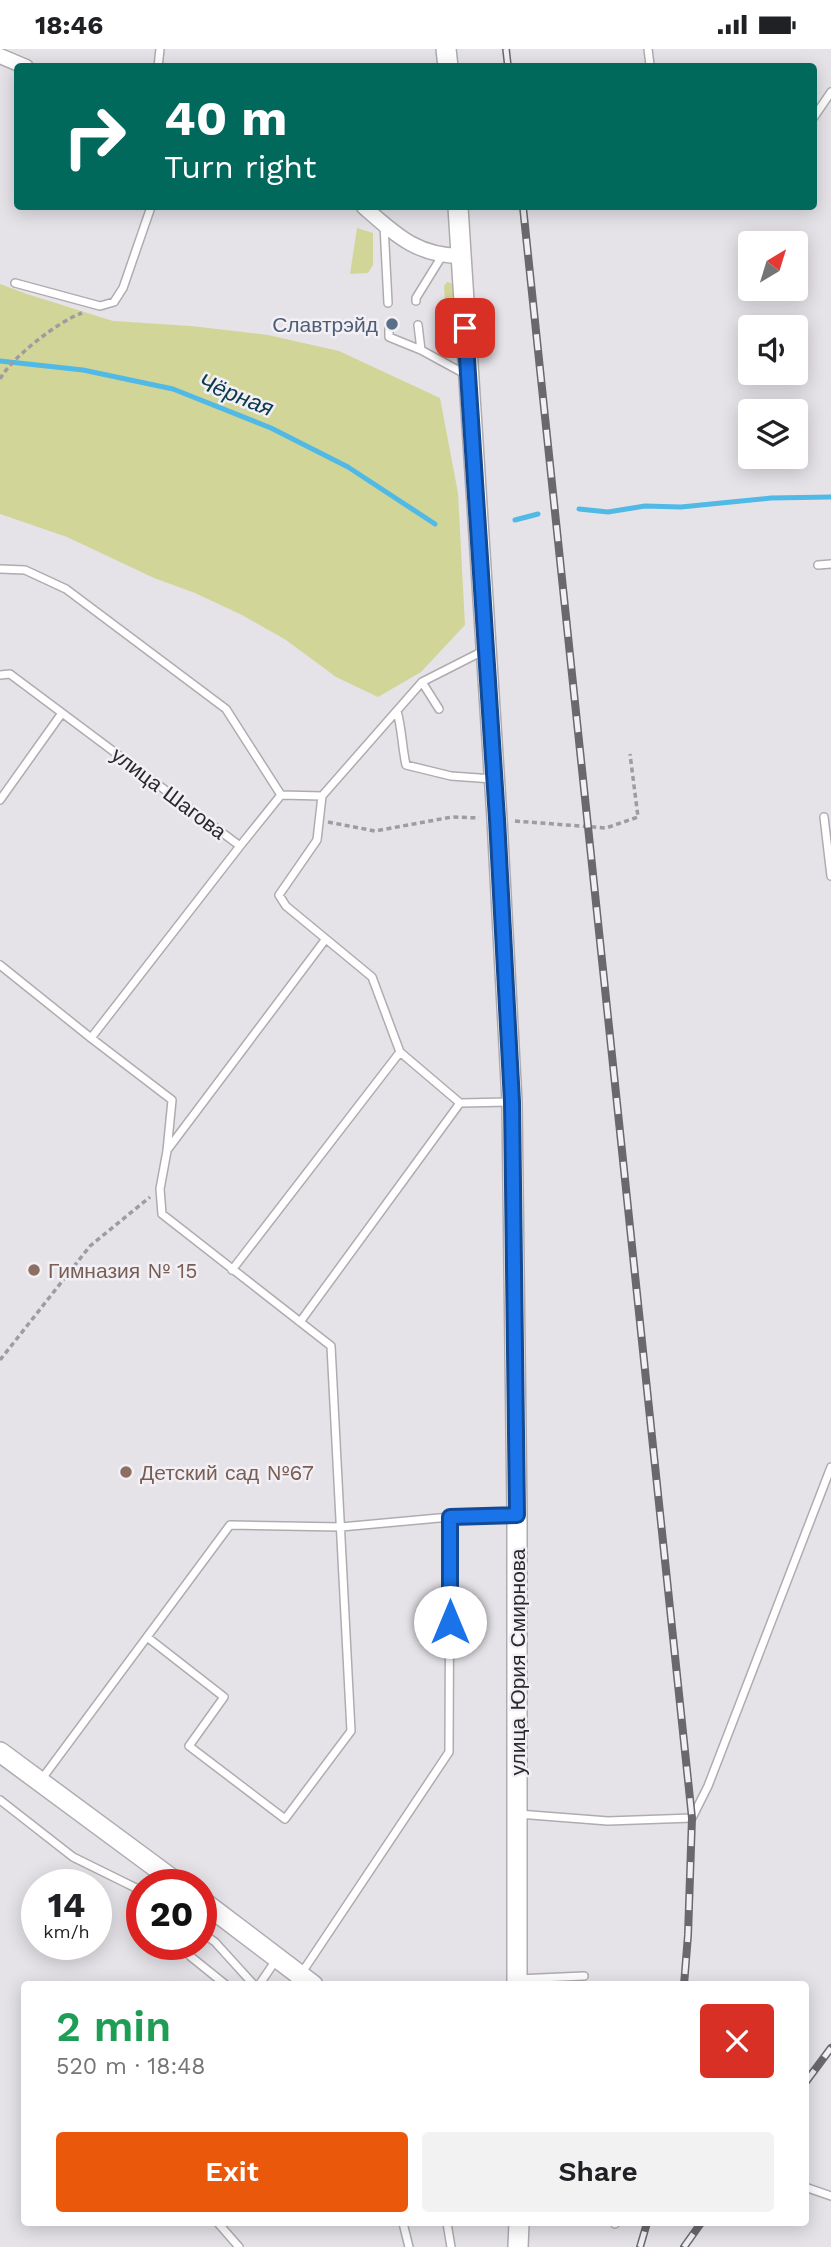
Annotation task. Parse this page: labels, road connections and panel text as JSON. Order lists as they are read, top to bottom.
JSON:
{
  "streets": {
    "main road": ["улица Юрия Смирнова"],
    "lane": ["улица Шагова"]
  },
  "water": ["Чёрная"],
  "places": ["Славтрэйд", "Гимназия № 15", "Детский сад №67"],
  "north": "top right",
  "page": {
    "status": "18:46",
    "turn": ["40 m", "Turn right"],
    "speed": "14 km/h",
    "limit": "20",
    "heading": ["2 min", "520 m · 18:48"],
    "buttons": ["Exit", "Share"]
  }
}
